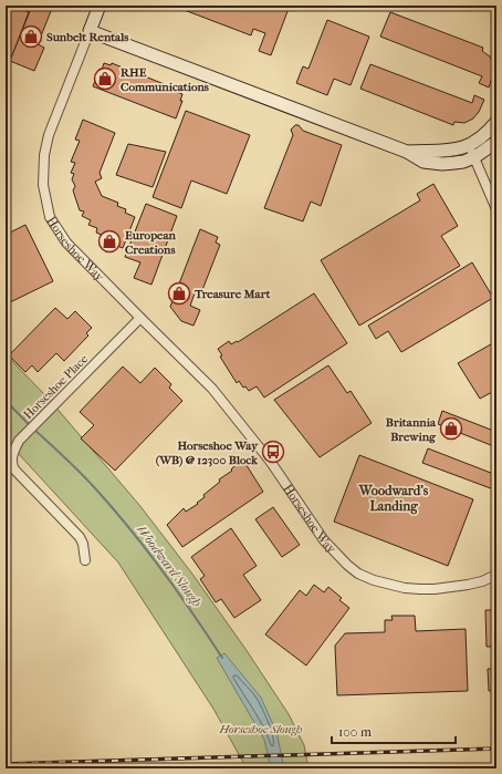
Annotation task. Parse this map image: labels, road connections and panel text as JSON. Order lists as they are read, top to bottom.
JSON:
{
  "streets": {
    "street": ["Horseshoe Way", "Horseshoe Place"]
  },
  "crossings": [
    ["Horseshoe Way", "Horseshoe Place"]
  ],
  "districts": ["Woodward's Landing"],
  "water": ["Woodward Slough"],
  "parks": ["Horseshoe Slough"],
  "places": {
    "shop": [
      "Sunbelt Rentals",
      "RHE Communications",
      "European Creations",
      "Treasure Mart",
      "Britannia Brewing"
    ],
    "bus stop": ["Horseshoe Way (WB) @ 12300 Block"]
  },
  "scale_bar": "100 m"
}
